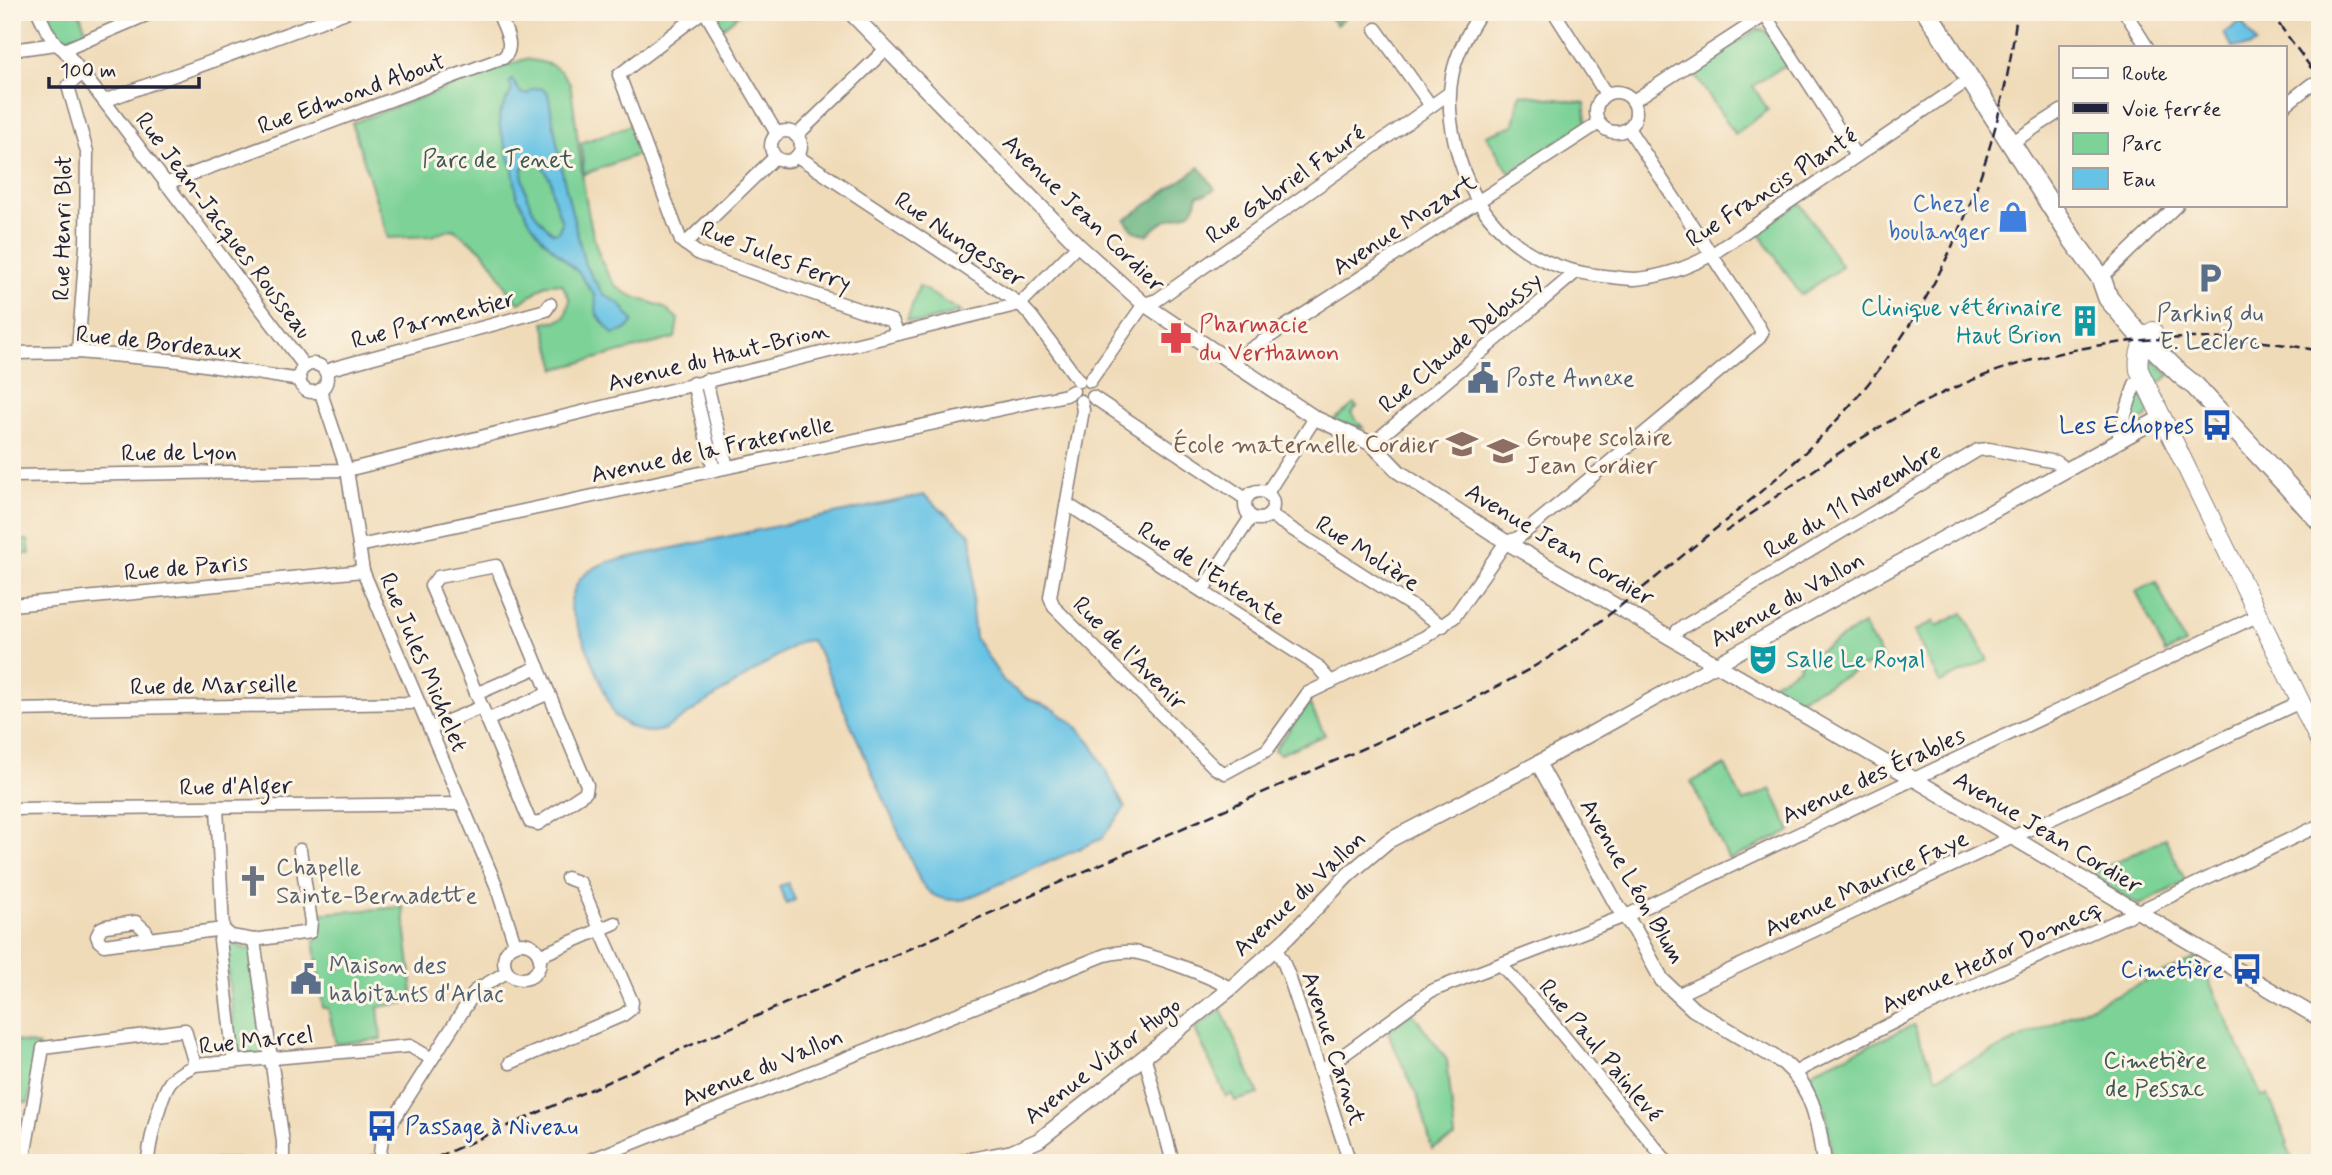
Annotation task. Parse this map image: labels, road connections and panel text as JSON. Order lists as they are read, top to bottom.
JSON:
{
  "streets": {
    "street": [
      "Rue Edmond About",
      "Rue Gabriel Fauré",
      "Rue Francis Planté",
      "Avenue Jean Cordier",
      "Avenue Mozart",
      "Rue Jean-Jacques Rousseau",
      "Rue Henri Blot",
      "Rue Nungesser",
      "Rue Jules Ferry",
      "Rue Parmentier",
      "Rue de Bordeaux",
      "Rue Claude Debussy",
      "Avenue du Haut-Brion",
      "Avenue de la Fraternelle",
      "Rue de Lyon",
      "Rue du 11 Novembre",
      "Rue Molière",
      "Rue de Paris",
      "Rue de l'Entente",
      "Avenue du Vallon",
      "Rue de l'Avenir",
      "Rue Jules Michelet",
      "Rue de Marseille",
      "Avenue des Érables",
      "Rue d'Alger",
      "Avenue Léon Blum",
      "Avenue Maurice Faye",
      "Avenue Hector Domecq",
      "Rue Marcel",
      "Avenue Carnot",
      "Rue Paul Painlevé",
      "Avenue Victor Hugo"
    ]
  },
  "crossings": [
    ["Rue Edmond About", "Rue Jean-Jacques Rousseau"],
    ["Rue Gabriel Fauré", "Rue Francis Planté"],
    ["Rue Gabriel Fauré", "Avenue Jean Cordier"],
    ["Rue Francis Planté", "Avenue Mozart"],
    ["Rue Francis Planté", "Rue Claude Debussy"],
    ["Avenue Jean Cordier", "Avenue Mozart"],
    ["Avenue Jean Cordier", "Rue Claude Debussy"],
    ["Avenue Jean Cordier", "Rue du 11 Novembre"],
    ["Avenue Jean Cordier", "Avenue du Vallon"],
    ["Avenue Jean Cordier", "Avenue des Érables"],
    ["Avenue Jean Cordier", "Avenue Maurice Faye"],
    ["Avenue Jean Cordier", "Avenue Hector Domecq"],
    ["Rue Jean-Jacques Rousseau", "Rue Henri Blot"],
    ["Rue Jean-Jacques Rousseau", "Rue Parmentier"],
    ["Rue Jean-Jacques Rousseau", "Rue de Bordeaux"],
    ["Rue Jean-Jacques Rousseau", "Rue Jules Michelet"],
    ["Rue Henri Blot", "Rue de Bordeaux"],
    ["Rue Nungesser", "Avenue du Haut-Brion"],
    ["Rue Nungesser", "Avenue de la Fraternelle"],
    ["Rue Nungesser", "Rue de l'Avenir"],
    ["Rue Jules Ferry", "Avenue du Haut-Brion"],
    ["Rue Parmentier", "Rue de Bordeaux"],
    ["Rue Parmentier", "Rue Jules Michelet"],
    ["Rue de Bordeaux", "Rue Jules Michelet"],
    ["Avenue du Haut-Brion", "Rue de Lyon"],
    ["Avenue du Haut-Brion", "Rue Jules Michelet"],
    ["Avenue de la Fraternelle", "Rue de l'Avenir"],
    ["Avenue de la Fraternelle", "Rue Jules Michelet"],
    ["Rue de Lyon", "Rue Jules Michelet"],
    ["Rue du 11 Novembre", "Avenue du Vallon"],
    ["Rue de Paris", "Rue Jules Michelet"],
    ["Rue de l'Entente", "Rue de l'Avenir"],
    ["Avenue du Vallon", "Avenue Léon Blum"],
    ["Avenue du Vallon", "Avenue Carnot"],
    ["Avenue du Vallon", "Avenue Victor Hugo"],
    ["Rue Jules Michelet", "Rue de Marseille"],
    ["Rue Jules Michelet", "Rue d'Alger"],
    ["Avenue des Érables", "Avenue Léon Blum"],
    ["Avenue des Érables", "Avenue Carnot"],
    ["Avenue des Érables", "Rue Paul Painlevé"],
    ["Avenue Léon Blum", "Avenue Maurice Faye"],
    ["Avenue Léon Blum", "Avenue Hector Domecq"]
  ],
  "parks": ["Parc de Tenet", "Cimetière de Pessac"],
  "places": {
    "shop": ["Chez le boulanger"],
    "parking": ["Parking du E. Leclerc"],
    "building": ["Clinique vétérinaire Haut Brion"],
    "pharmacy": ["Pharmacie du Verthamon"],
    "public building": ["Poste Annexe", "Maison des habitants d'Arlac"],
    "bus stop": ["Les Echoppes", "Cimetière", "Passage à Niveau"],
    "school or university": ["École maternelle Cordier", "Groupe scolaire Jean Cordier"],
    "theatre": ["Salle Le Royal"],
    "church": ["Chapelle Sainte-Bernadette"]
  },
  "legend": [
    "Route",
    "Voie ferrée",
    "Parc",
    "Eau"
  ],
  "scale_bar": "100 m"
}
